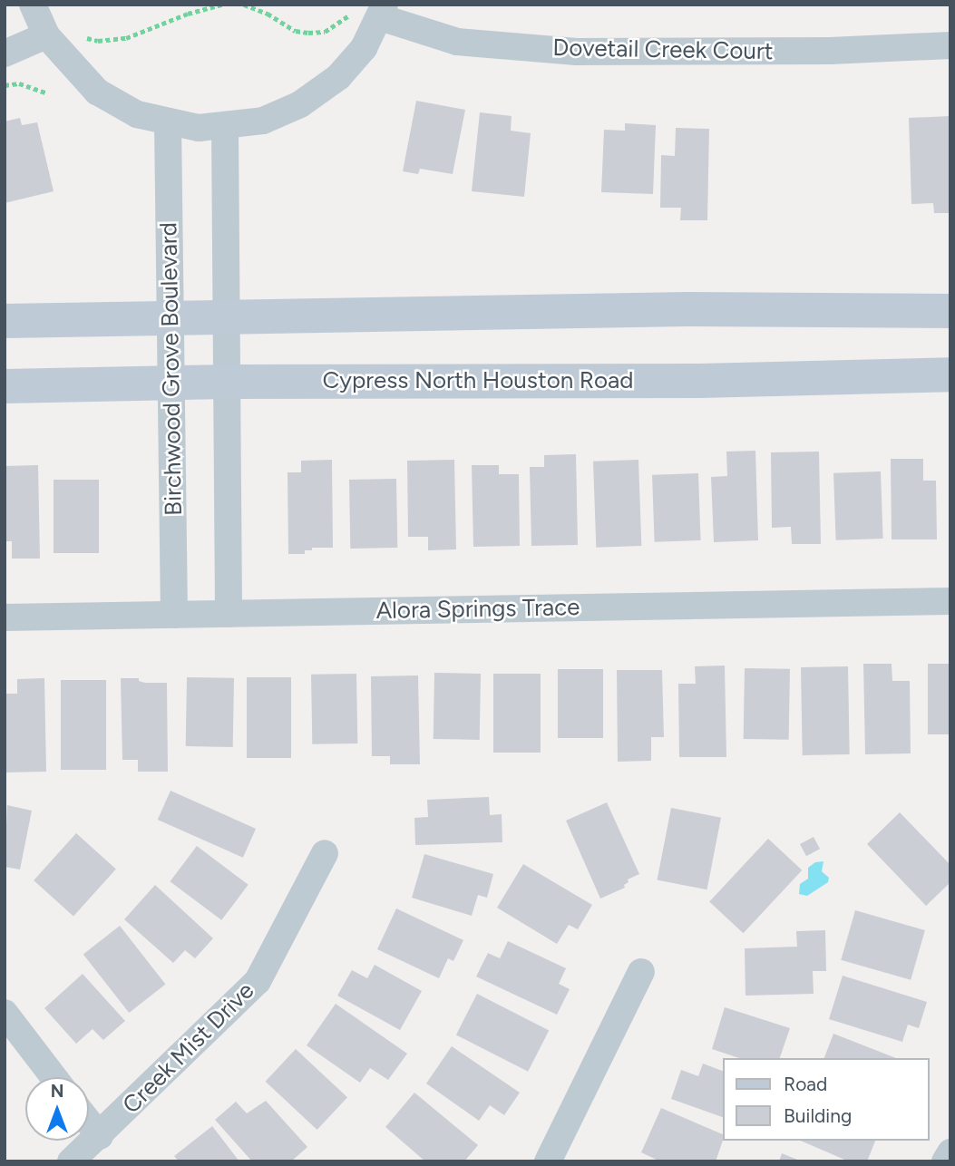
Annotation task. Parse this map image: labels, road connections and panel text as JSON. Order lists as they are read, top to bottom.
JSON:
{
  "streets": {
    "main road": ["Cypress North Houston Road"],
    "street": [
      "Dovetail Creek Court",
      "Birchwood Grove Boulevard",
      "Alora Springs Trace",
      "Creek Mist Drive"
    ]
  },
  "crossings": [
    ["Birchwood Grove Boulevard", "Cypress North Houston Road"],
    ["Birchwood Grove Boulevard", "Alora Springs Trace"]
  ],
  "legend": ["Road", "Building"],
  "north": "top"
}
